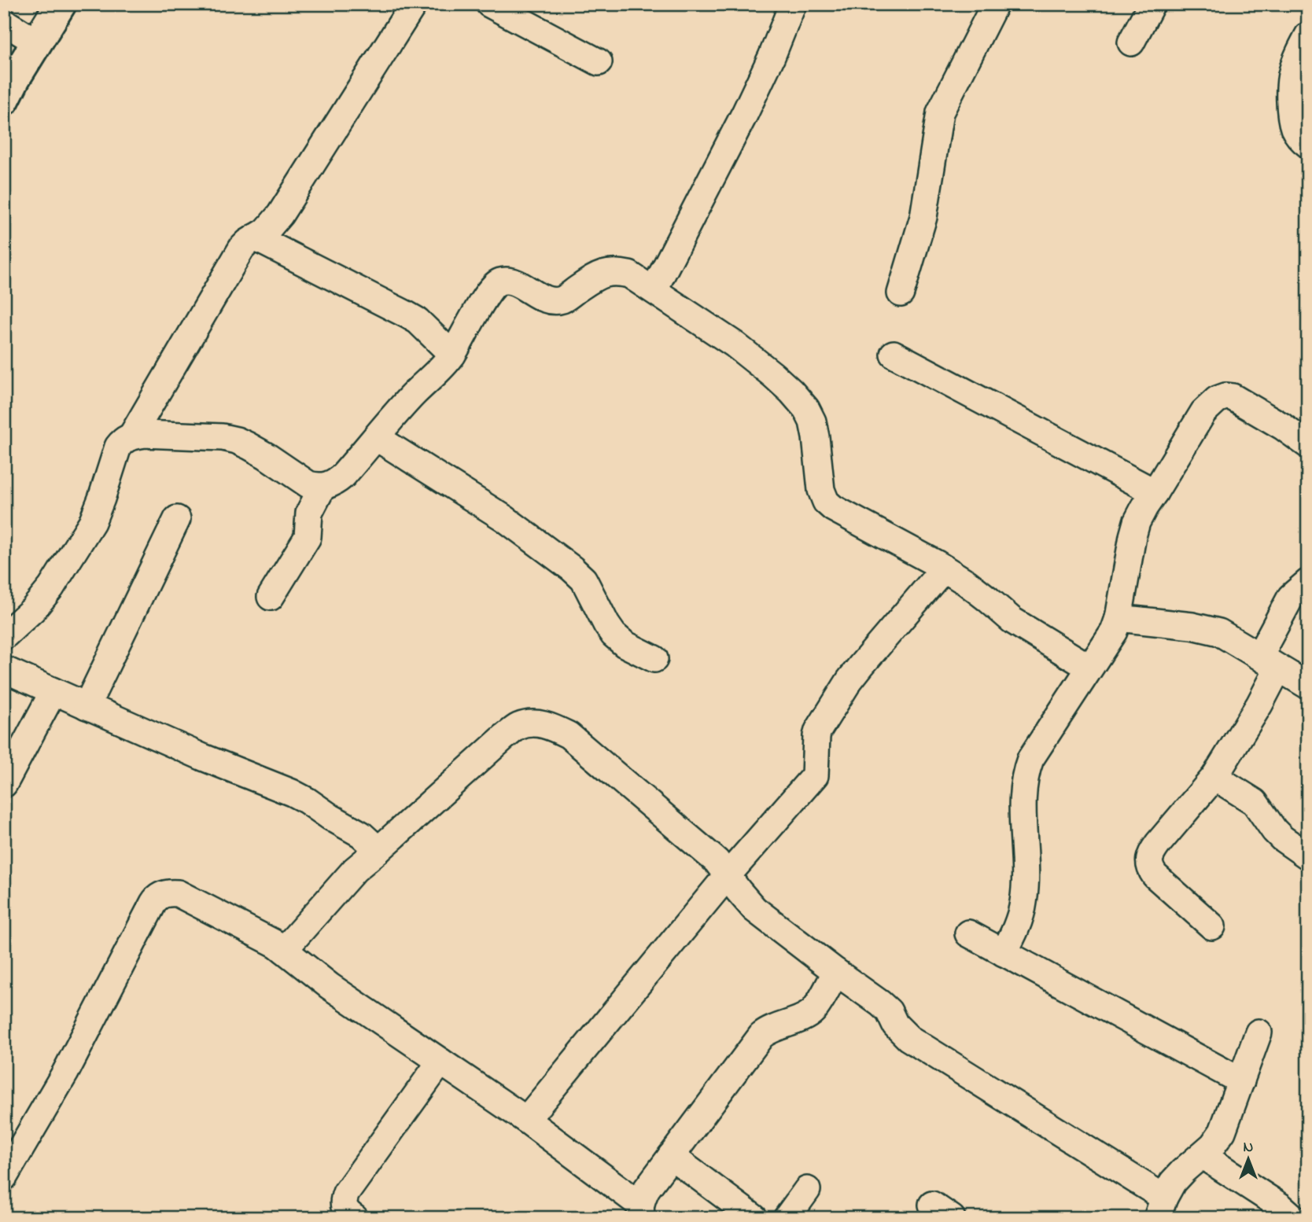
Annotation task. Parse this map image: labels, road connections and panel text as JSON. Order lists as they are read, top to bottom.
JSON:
{
  "north": "top"
}
